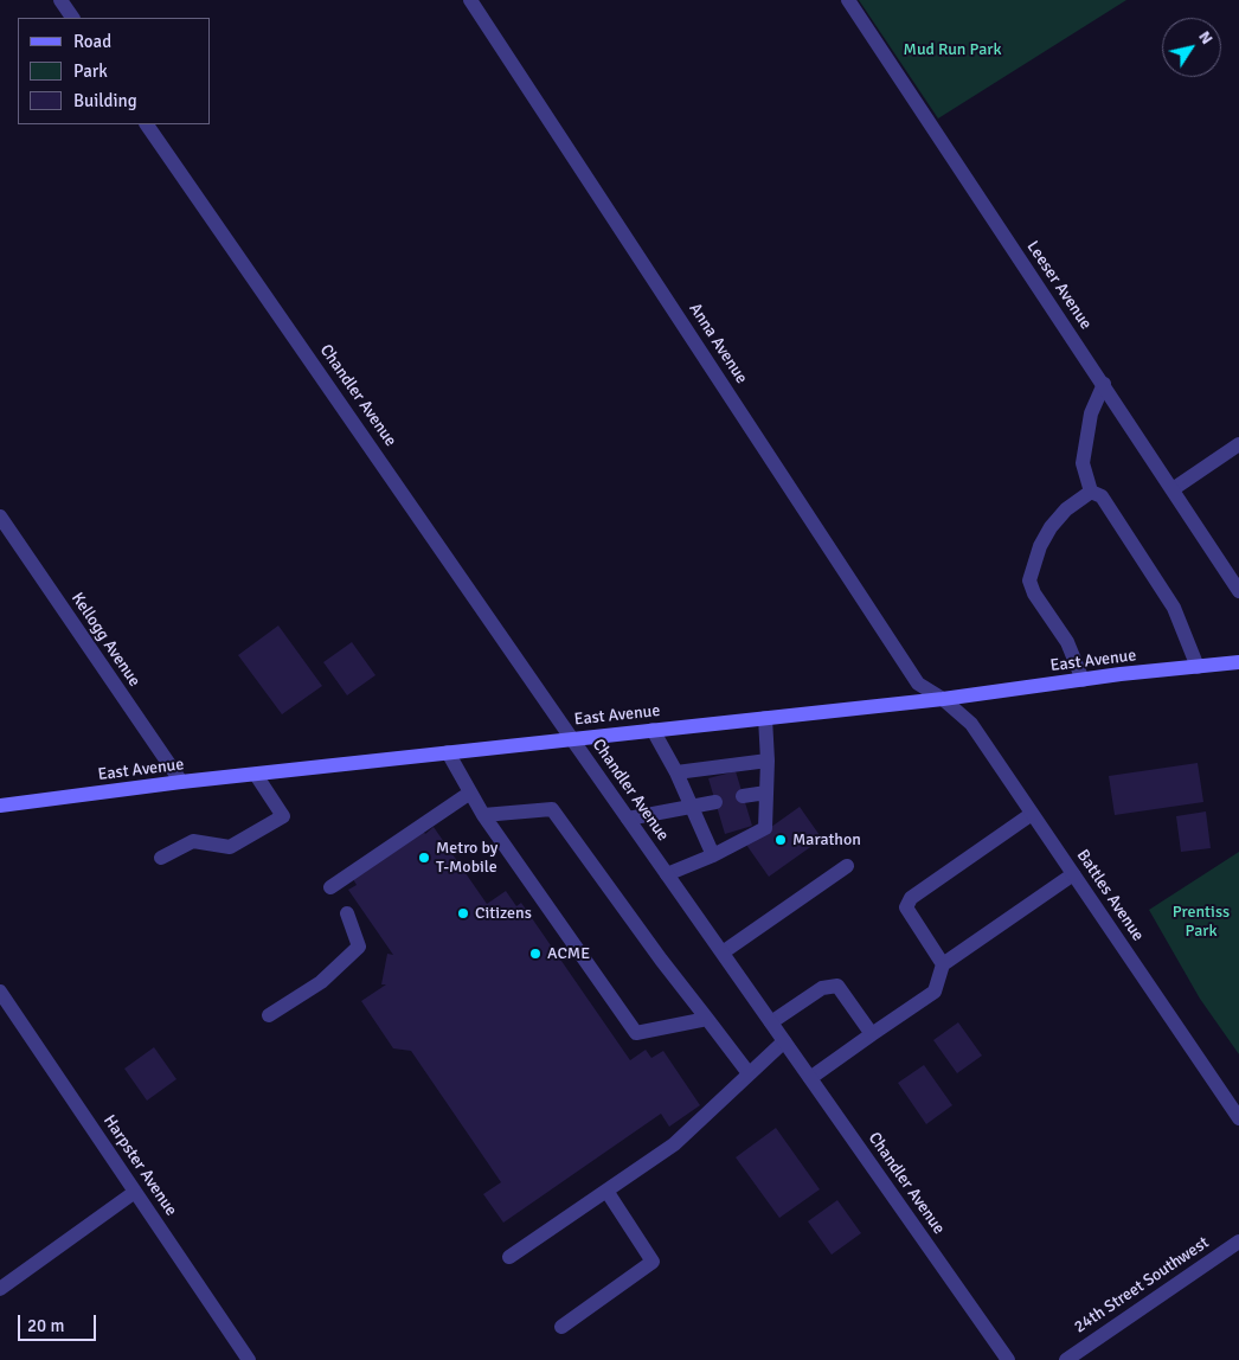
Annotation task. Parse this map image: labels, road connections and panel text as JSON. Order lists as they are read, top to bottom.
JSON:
{
  "streets": {
    "main road": ["East Avenue"],
    "street": [
      "Leeser Avenue",
      "Anna Avenue",
      "Chandler Avenue",
      "Kellogg Avenue",
      "Battles Avenue",
      "Harpster Avenue",
      "24th Street Southwest"
    ]
  },
  "crossings": [
    ["Anna Avenue", "East Avenue"],
    ["Anna Avenue", "Battles Avenue"],
    ["Chandler Avenue", "East Avenue"],
    ["Kellogg Avenue", "East Avenue"],
    ["East Avenue", "Battles Avenue"]
  ],
  "parks": ["Mud Run Park", "Prentiss Park"],
  "places": [
    "Marathon",
    "Metro by T-Mobile",
    "Citizens",
    "ACME"
  ],
  "legend": ["Road", "Park", "Building"],
  "scale_bar": "20 m",
  "north": "top right"
}
